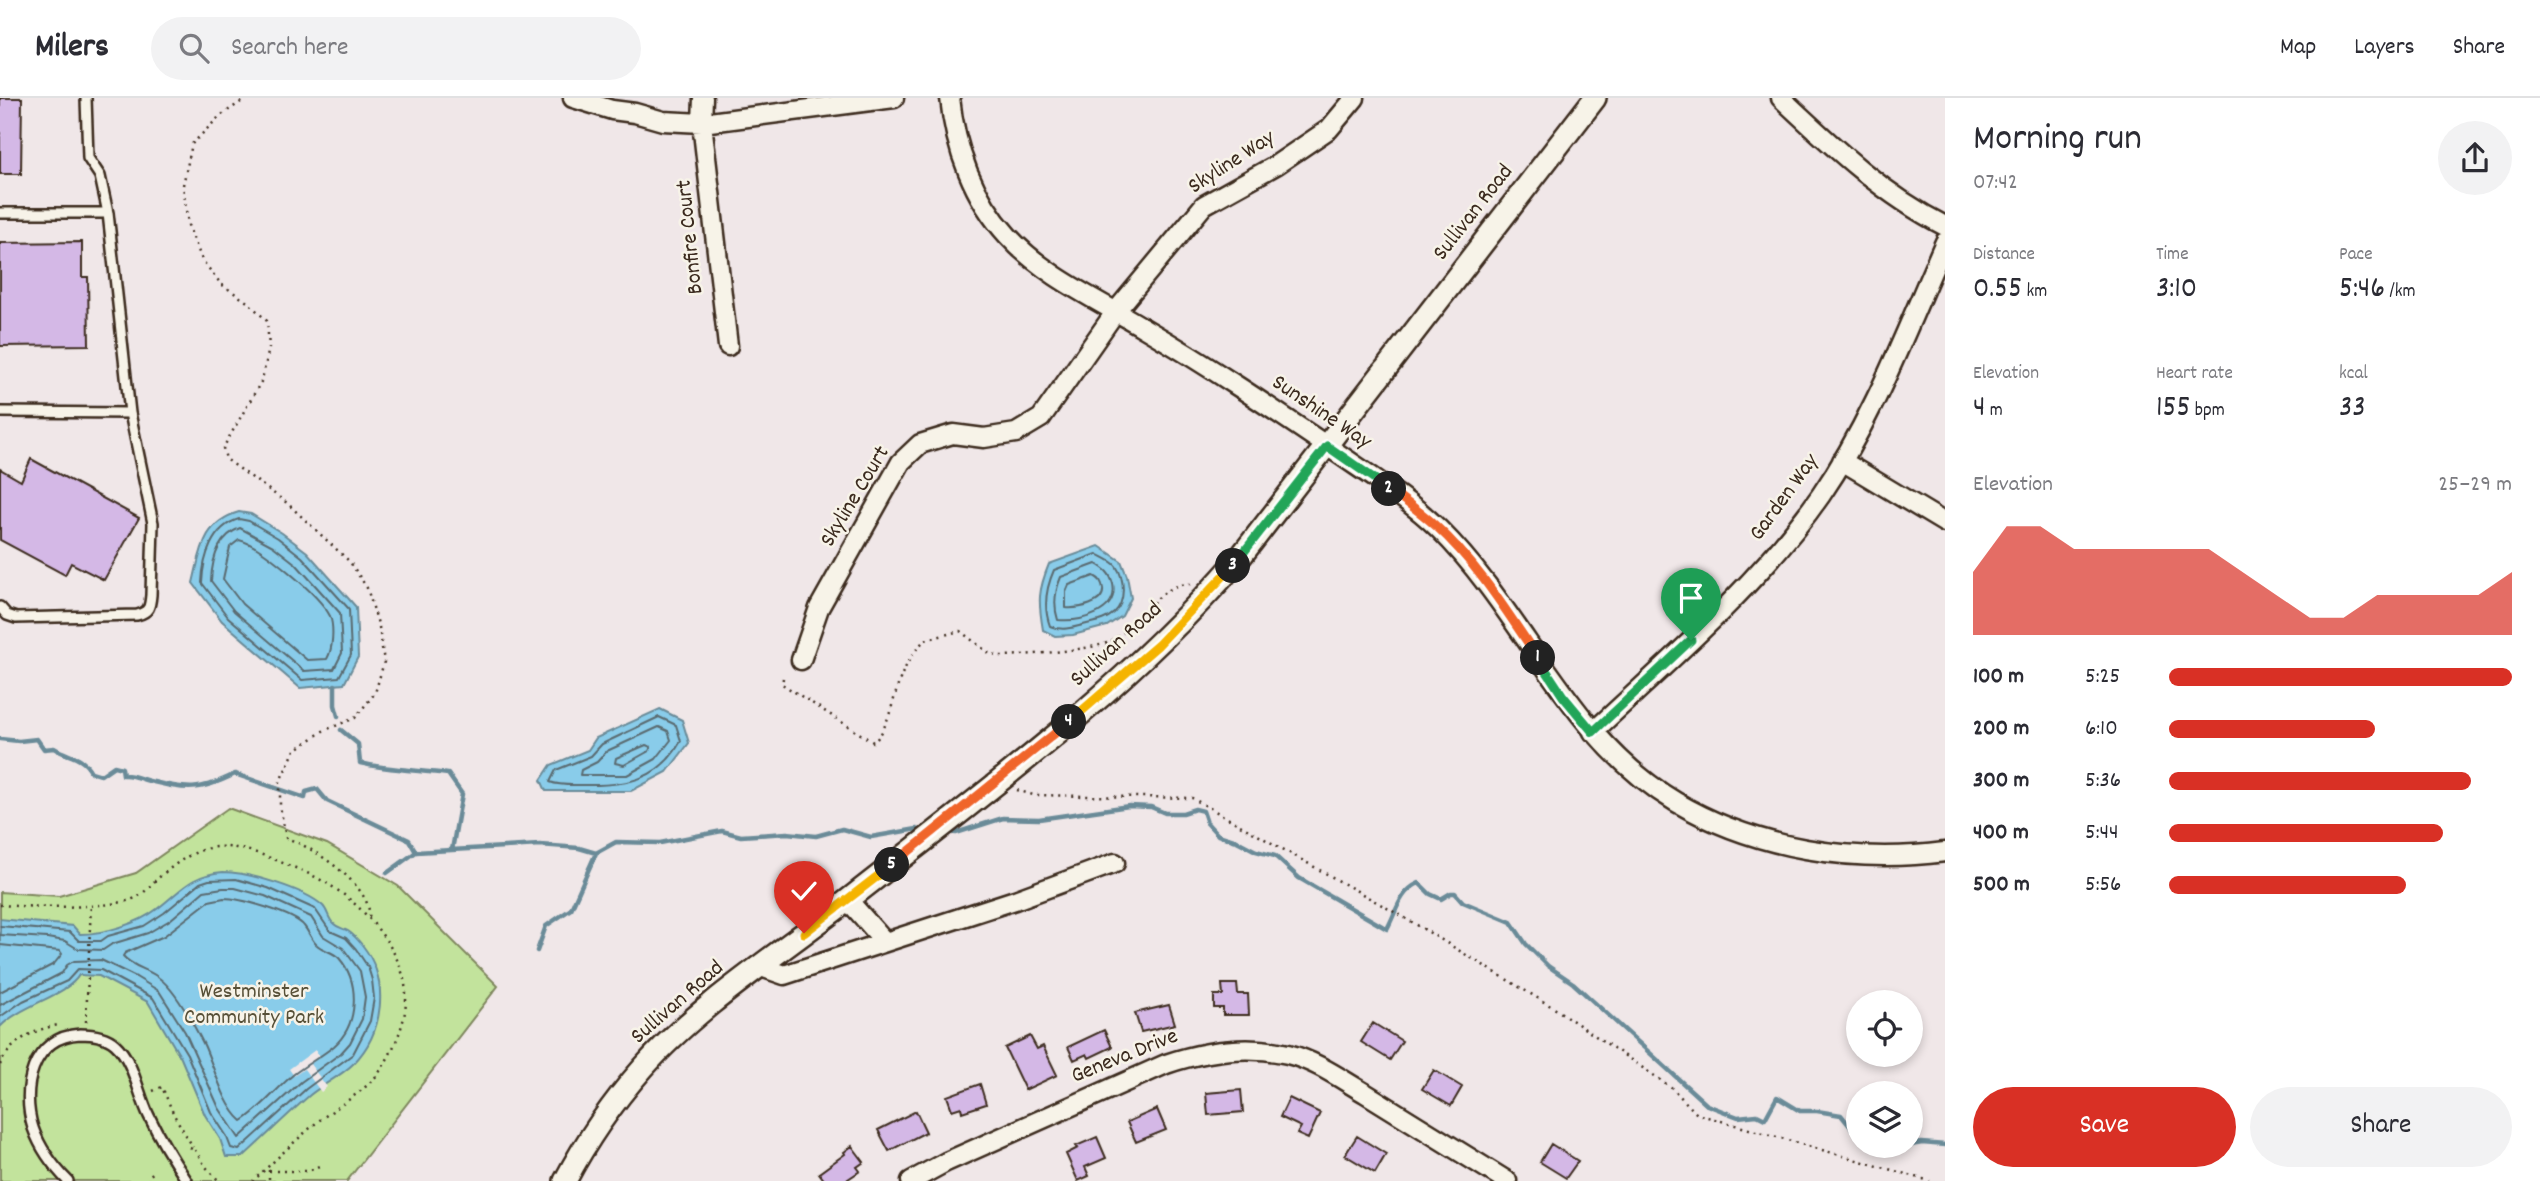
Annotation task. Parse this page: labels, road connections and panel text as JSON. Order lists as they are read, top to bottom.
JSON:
{
  "streets": {
    "street": [
      "Skyline Way",
      "Sullivan Road",
      "Bonfire Court",
      "Sunshine Way",
      "Skyline Court",
      "Garden Way",
      "Geneva Drive"
    ]
  },
  "crossings": [
    ["Skyline Way", "Sunshine Way"],
    ["Skyline Way", "Skyline Court"],
    ["Sullivan Road", "Sunshine Way"],
    ["Sunshine Way", "Skyline Court"],
    ["Sunshine Way", "Garden Way"]
  ],
  "parks": ["Westminster Community Park"],
  "page": {
    "header": "Milers",
    "search": "Search here",
    "nav": ["Map", "Layers", "Share"],
    "heading": ["Morning run", "07:42"],
    "stats": [
      ["Distance", "0.55 km"],
      ["Time", "3:10"],
      ["Pace", "5:46 /km"],
      ["Elevation", "4 m"],
      ["Heart rate", "155 bpm"],
      ["kcal", "33"]
    ],
    "chart": ["Elevation", "25–29 m"],
    "pins": [
      "2",
      "3",
      "1",
      "4",
      "5"
    ],
    "list": [
      {
        "name": "100 m",
        "note": "5:25"
      },
      {
        "name": "200 m",
        "note": "6:10"
      },
      {
        "name": "300 m",
        "note": "5:36"
      },
      {
        "name": "400 m",
        "note": "5:44"
      },
      {
        "name": "500 m",
        "note": "5:56"
      }
    ],
    "buttons": ["Save", "Share"]
  }
}
